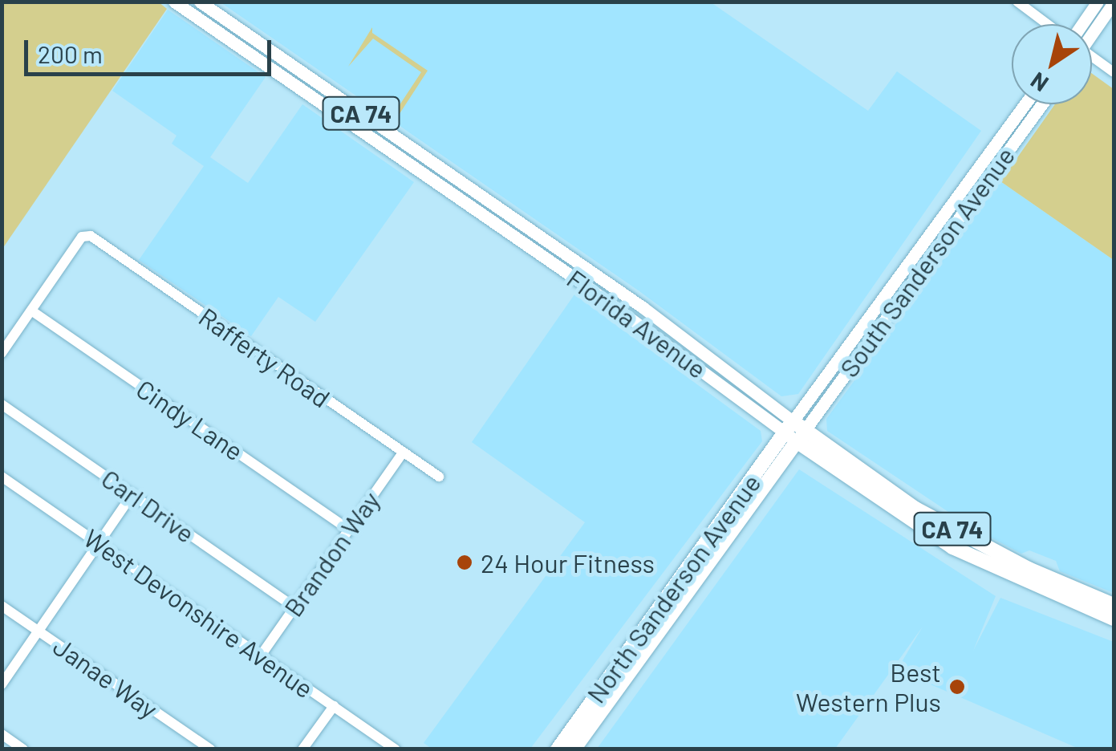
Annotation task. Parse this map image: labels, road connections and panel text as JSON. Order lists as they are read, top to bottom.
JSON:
{
  "streets": {
    "highway": ["CA 74", "Florida Avenue", "North Sanderson Avenue"],
    "main road": ["South Sanderson Avenue"],
    "street": [
      "Rafferty Road",
      "Cindy Lane",
      "Carl Drive",
      "Brandon Way",
      "West Devonshire Avenue",
      "Janae Way"
    ]
  },
  "crossings": [
    ["South Sanderson Avenue", "Florida Avenue"],
    ["South Sanderson Avenue", "North Sanderson Avenue"],
    ["Florida Avenue", "North Sanderson Avenue"],
    ["Rafferty Road", "Cindy Lane"],
    ["Rafferty Road", "Brandon Way"],
    ["Cindy Lane", "Brandon Way"],
    ["Carl Drive", "Brandon Way"],
    ["Brandon Way", "West Devonshire Avenue"]
  ],
  "places": ["24 Hour Fitness", "Best Western Plus"],
  "scale_bar": "200 m",
  "north": "bottom left"
}
